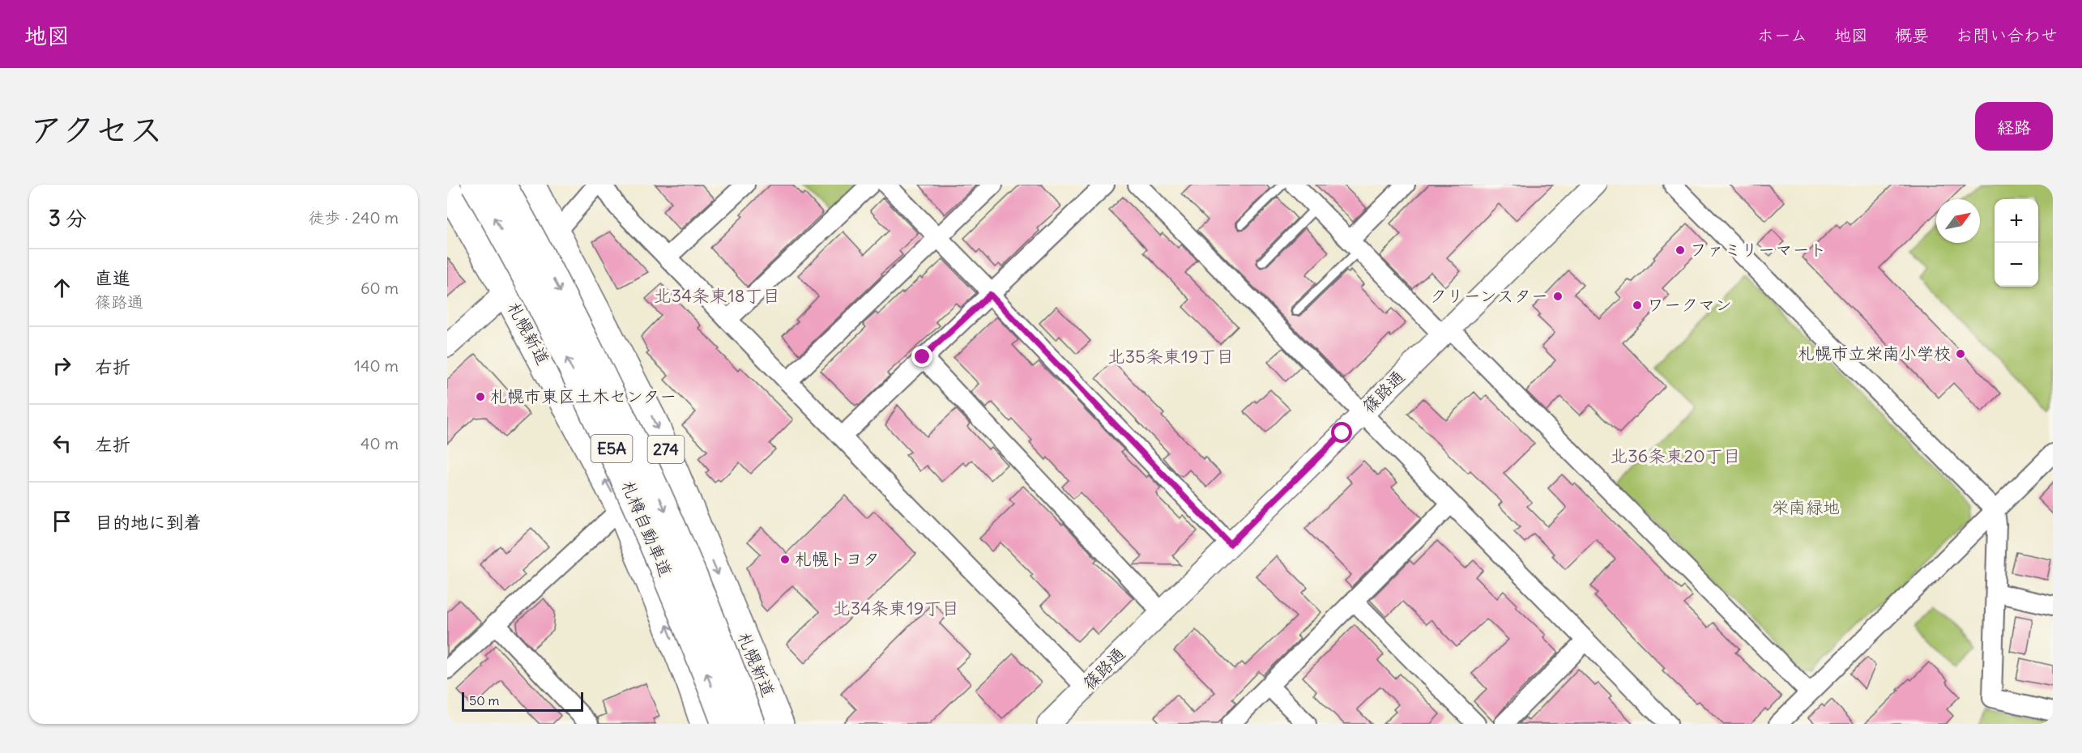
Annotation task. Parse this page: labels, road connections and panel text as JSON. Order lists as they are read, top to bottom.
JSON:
{
  "streets": {
    "highway": [
      "札幌新道",
      "E5A",
      "274",
      "札樽自動車道"
    ],
    "street": ["篠路通"]
  },
  "districts": [
    "北34条東18丁目",
    "北35条東19丁目",
    "北36条東20丁目",
    "北34条東19丁目"
  ],
  "parks": ["栄南緑地"],
  "places": [
    "ファミリーマート",
    "クリーンスター",
    "ワークマン",
    "札幌市立栄南小学校",
    "札幌市東区土木センター",
    "札幌トヨタ"
  ],
  "scale_bar": "50 m",
  "north": "top right",
  "page": {
    "header": "地図",
    "nav": [
      "ホーム",
      "地図",
      "概要",
      "お問い合わせ"
    ],
    "title": "アクセス",
    "buttons": "経路",
    "heading": ["3 分", "徒歩 · 240 m"],
    "map_buttons": ["+", "−"],
    "list": [
      ["直進", "篠路通", "60 m"],
      ["右折", "140 m"],
      ["左折", "40 m"],
      "目的地に到着"
    ],
    "scale": "50 m"
  }
}
